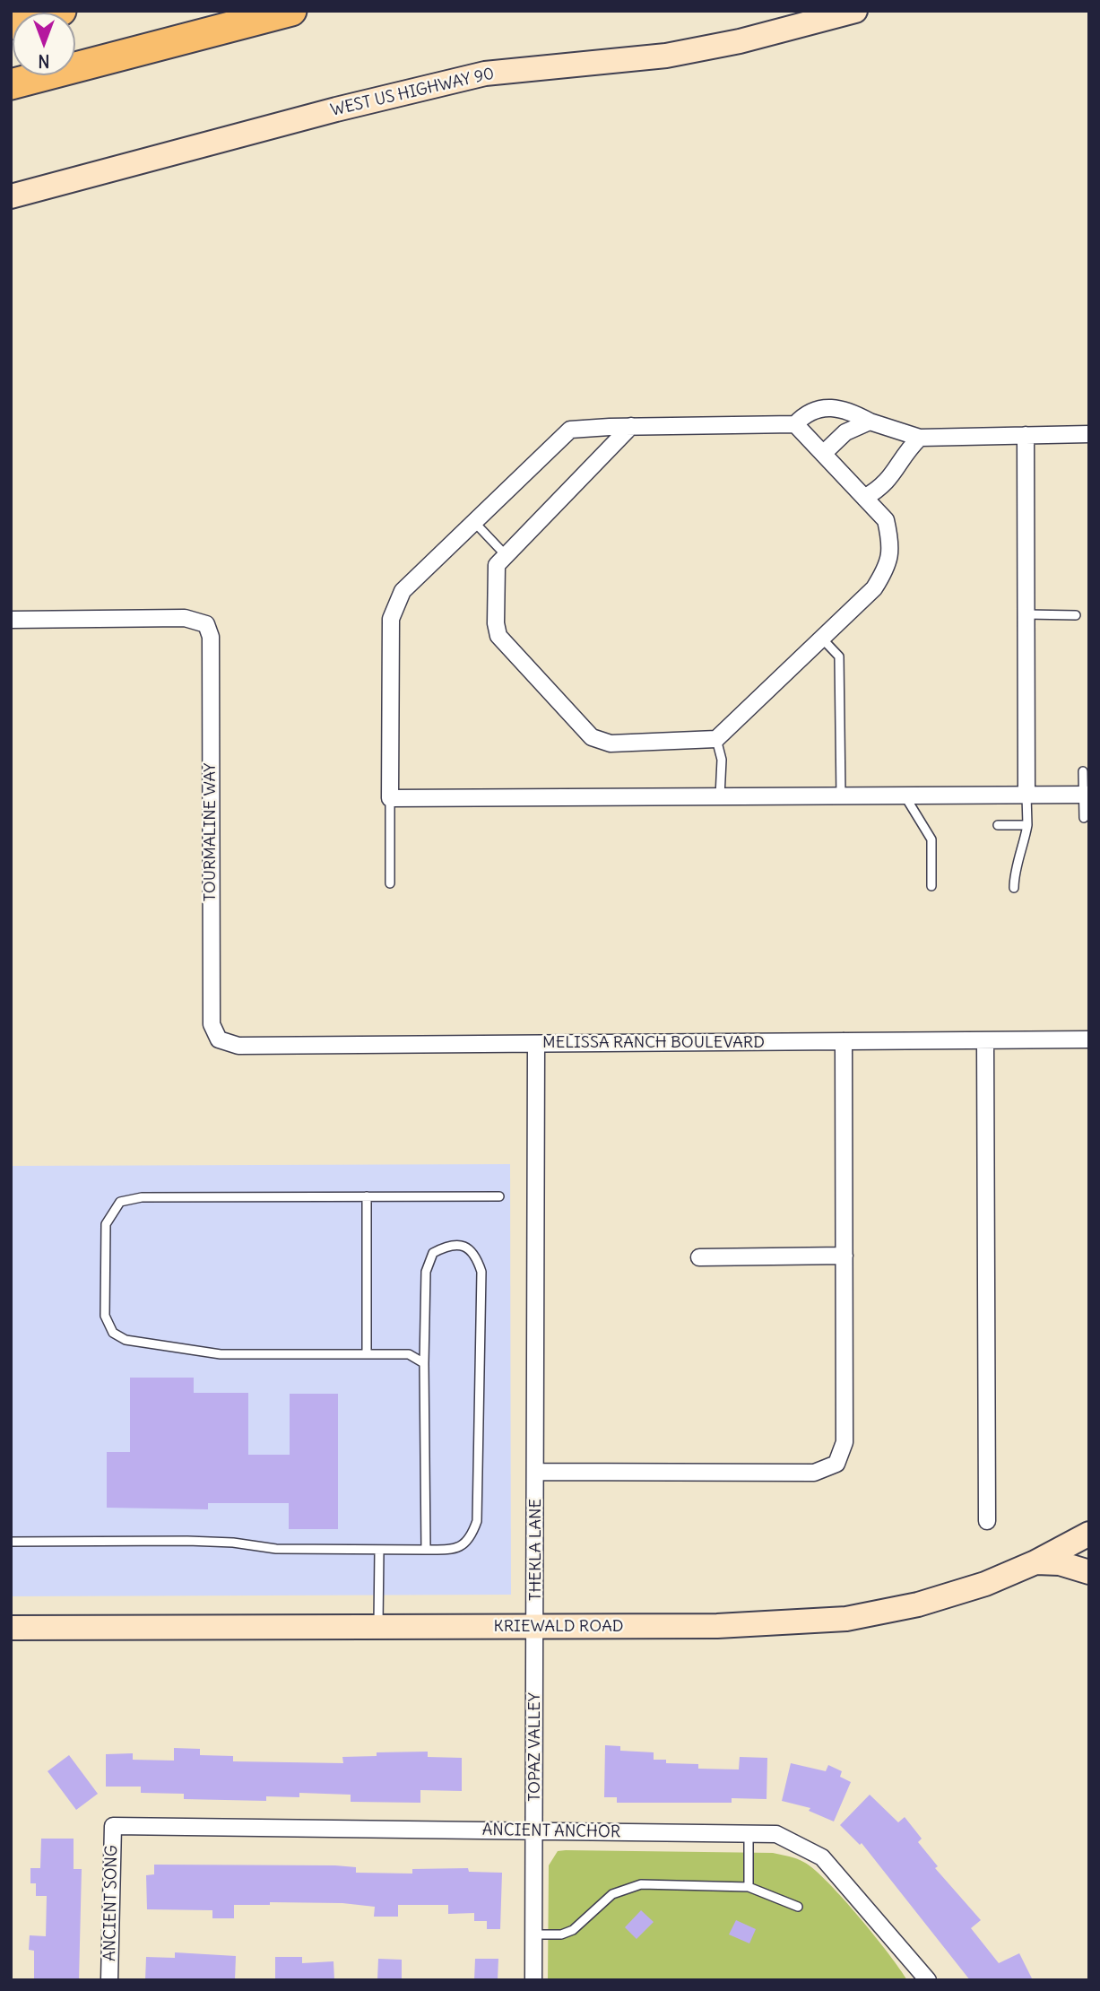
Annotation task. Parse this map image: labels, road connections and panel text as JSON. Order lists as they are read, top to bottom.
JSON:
{
  "streets": {
    "street": [
      "WEST US HIGHWAY 90",
      "TOURMALINE WAY",
      "MELISSA RANCH BOULEVARD",
      "THEKLA LANE",
      "KRIEWALD ROAD",
      "TOPAZ VALLEY",
      "ANCIENT ANCHOR",
      "ANCIENT SONG"
    ]
  },
  "crossings": [
    ["TOURMALINE WAY", "MELISSA RANCH BOULEVARD"],
    ["MELISSA RANCH BOULEVARD", "THEKLA LANE"],
    ["THEKLA LANE", "KRIEWALD ROAD"],
    ["THEKLA LANE", "TOPAZ VALLEY"],
    ["KRIEWALD ROAD", "TOPAZ VALLEY"],
    ["TOPAZ VALLEY", "ANCIENT ANCHOR"],
    ["ANCIENT ANCHOR", "ANCIENT SONG"]
  ],
  "north": "bottom"
}
